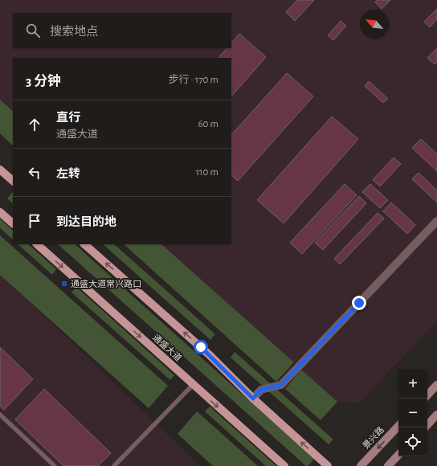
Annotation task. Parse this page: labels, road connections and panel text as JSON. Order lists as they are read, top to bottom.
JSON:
{
  "streets": {
    "main road": ["通盛大道", "景兴路"]
  },
  "one_way": ["景兴路"],
  "places": {
    "transit": ["通盛大道常兴路口"]
  },
  "north": "top left",
  "page": {
    "search": "搜索地点",
    "heading": ["3 分钟", "步行 · 170 m"],
    "list": [
      ["直行", "通盛大道", "60 m"],
      ["左转", "110 m"],
      "到达目的地"
    ],
    "map_buttons": ["+", "−"]
  }
}
